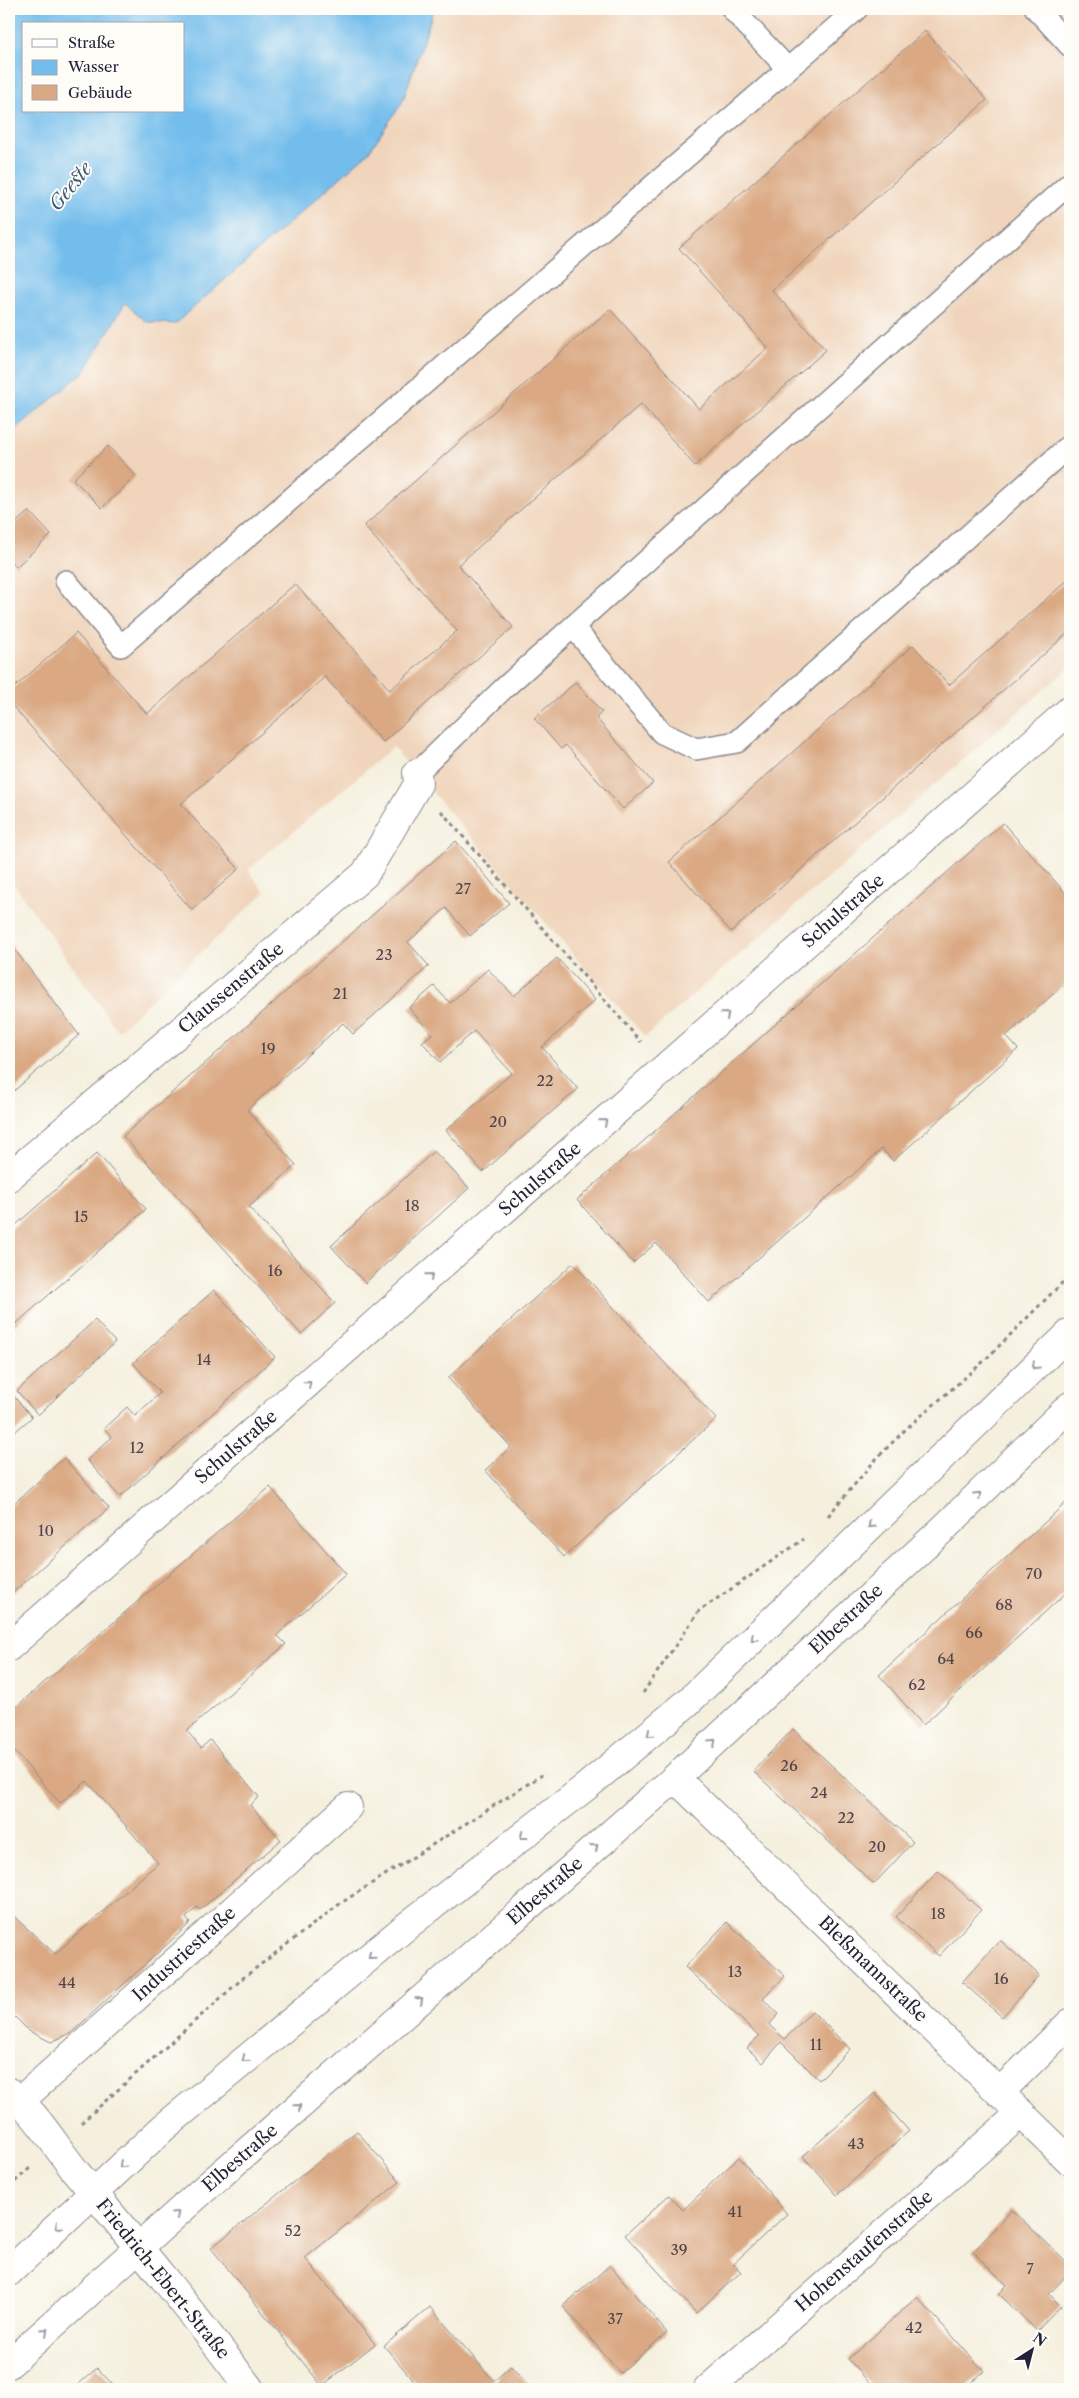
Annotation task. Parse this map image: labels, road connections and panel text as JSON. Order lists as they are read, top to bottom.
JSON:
{
  "streets": {
    "street": [
      "Schulstraße",
      "Claussenstraße",
      "Elbestraße",
      "Industriestraße",
      "Bleßmannstraße",
      "Hohenstaufenstraße",
      "Friedrich-Ebert-Straße"
    ]
  },
  "crossings": [
    ["Elbestraße", "Bleßmannstraße"],
    ["Elbestraße", "Friedrich-Ebert-Straße"],
    ["Industriestraße", "Friedrich-Ebert-Straße"],
    ["Bleßmannstraße", "Hohenstaufenstraße"]
  ],
  "one_way": ["Schulstraße"],
  "water": ["Geeste"],
  "house_numbers": [
    "27",
    "23",
    "21",
    "19",
    "22",
    "20",
    "18",
    "15",
    "16",
    "14",
    "12",
    "10",
    "70",
    "68",
    "66",
    "64",
    "62",
    "26",
    "24",
    "22",
    "20",
    "18",
    "13",
    "16",
    "44",
    "11",
    "43",
    "41",
    "52",
    "39",
    "7",
    "37",
    "42"
  ],
  "legend": ["Straße", "Wasser", "Gebäude"],
  "north": "top right"
}
